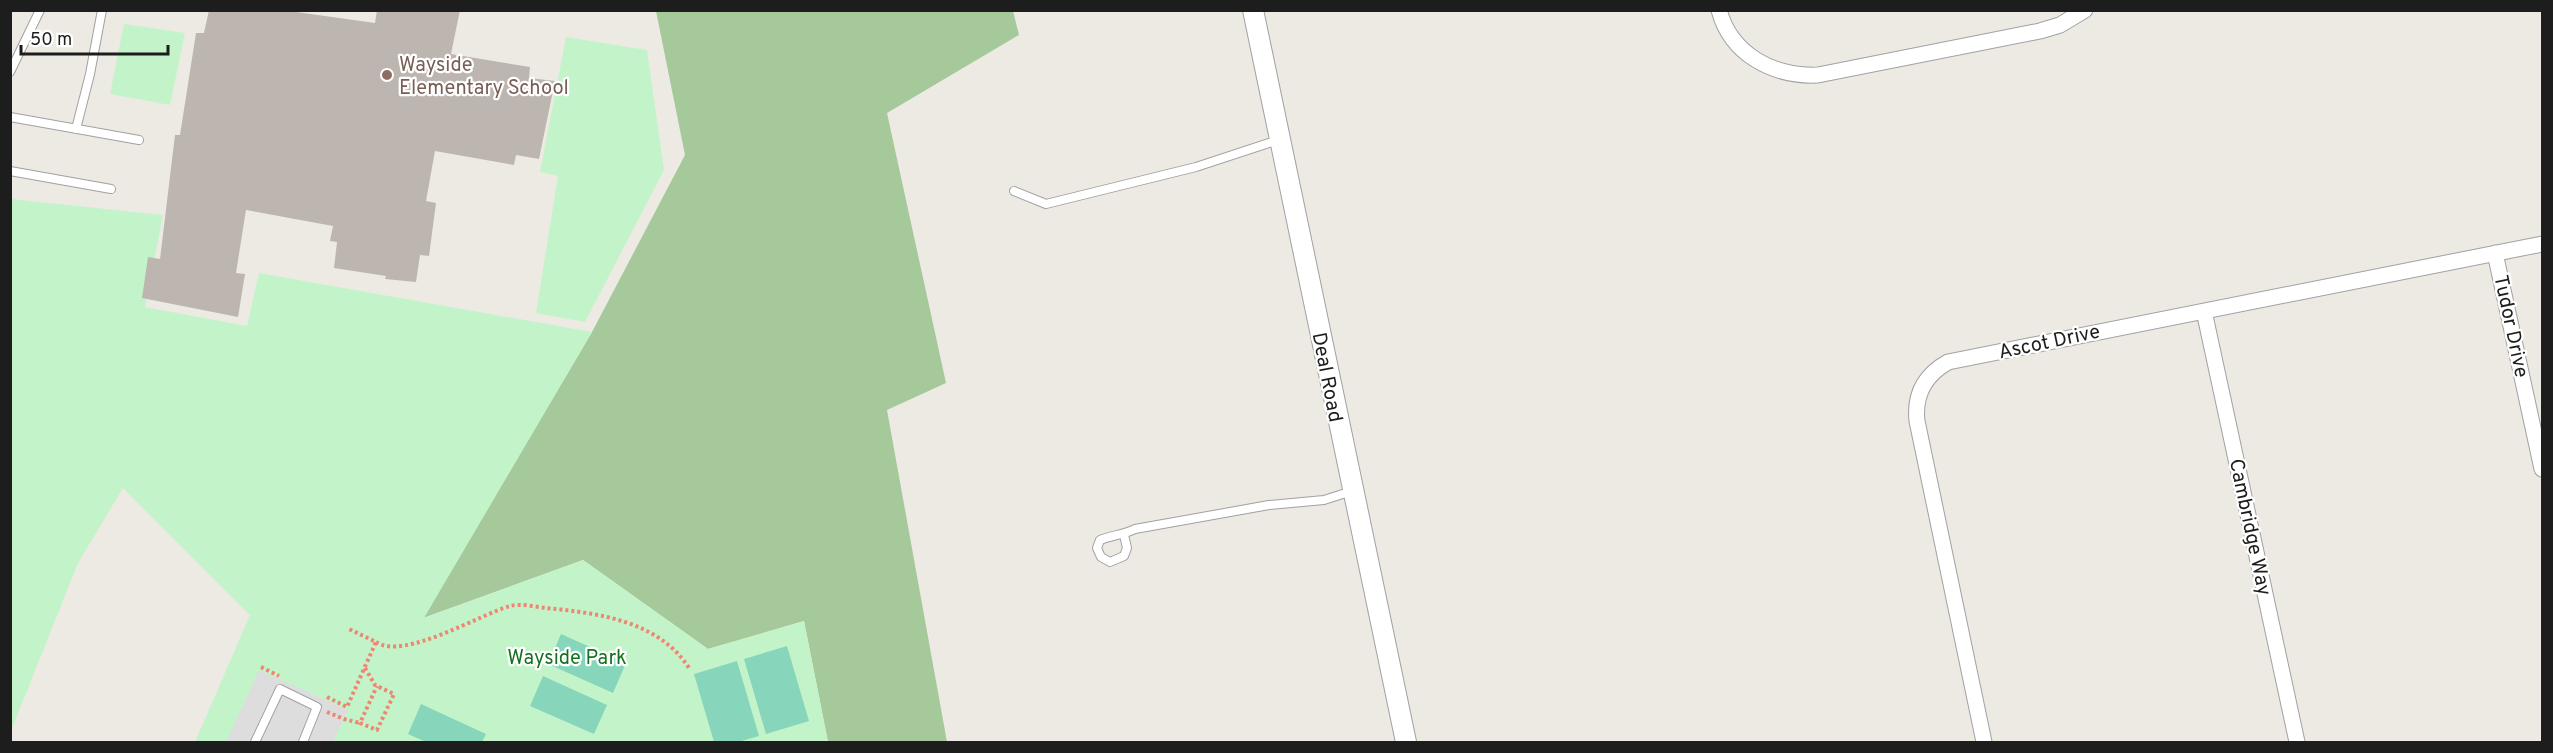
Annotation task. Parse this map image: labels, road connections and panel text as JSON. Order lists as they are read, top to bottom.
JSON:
{
  "streets": {
    "street": [
      "Tudor Drive",
      "Ascot Drive",
      "Deal Road",
      "Cambridge Way"
    ]
  },
  "crossings": [
    ["Tudor Drive", "Ascot Drive"],
    ["Ascot Drive", "Cambridge Way"]
  ],
  "parks": ["Wayside Park"],
  "places": ["Wayside Elementary School"],
  "scale_bar": "50 m"
}
